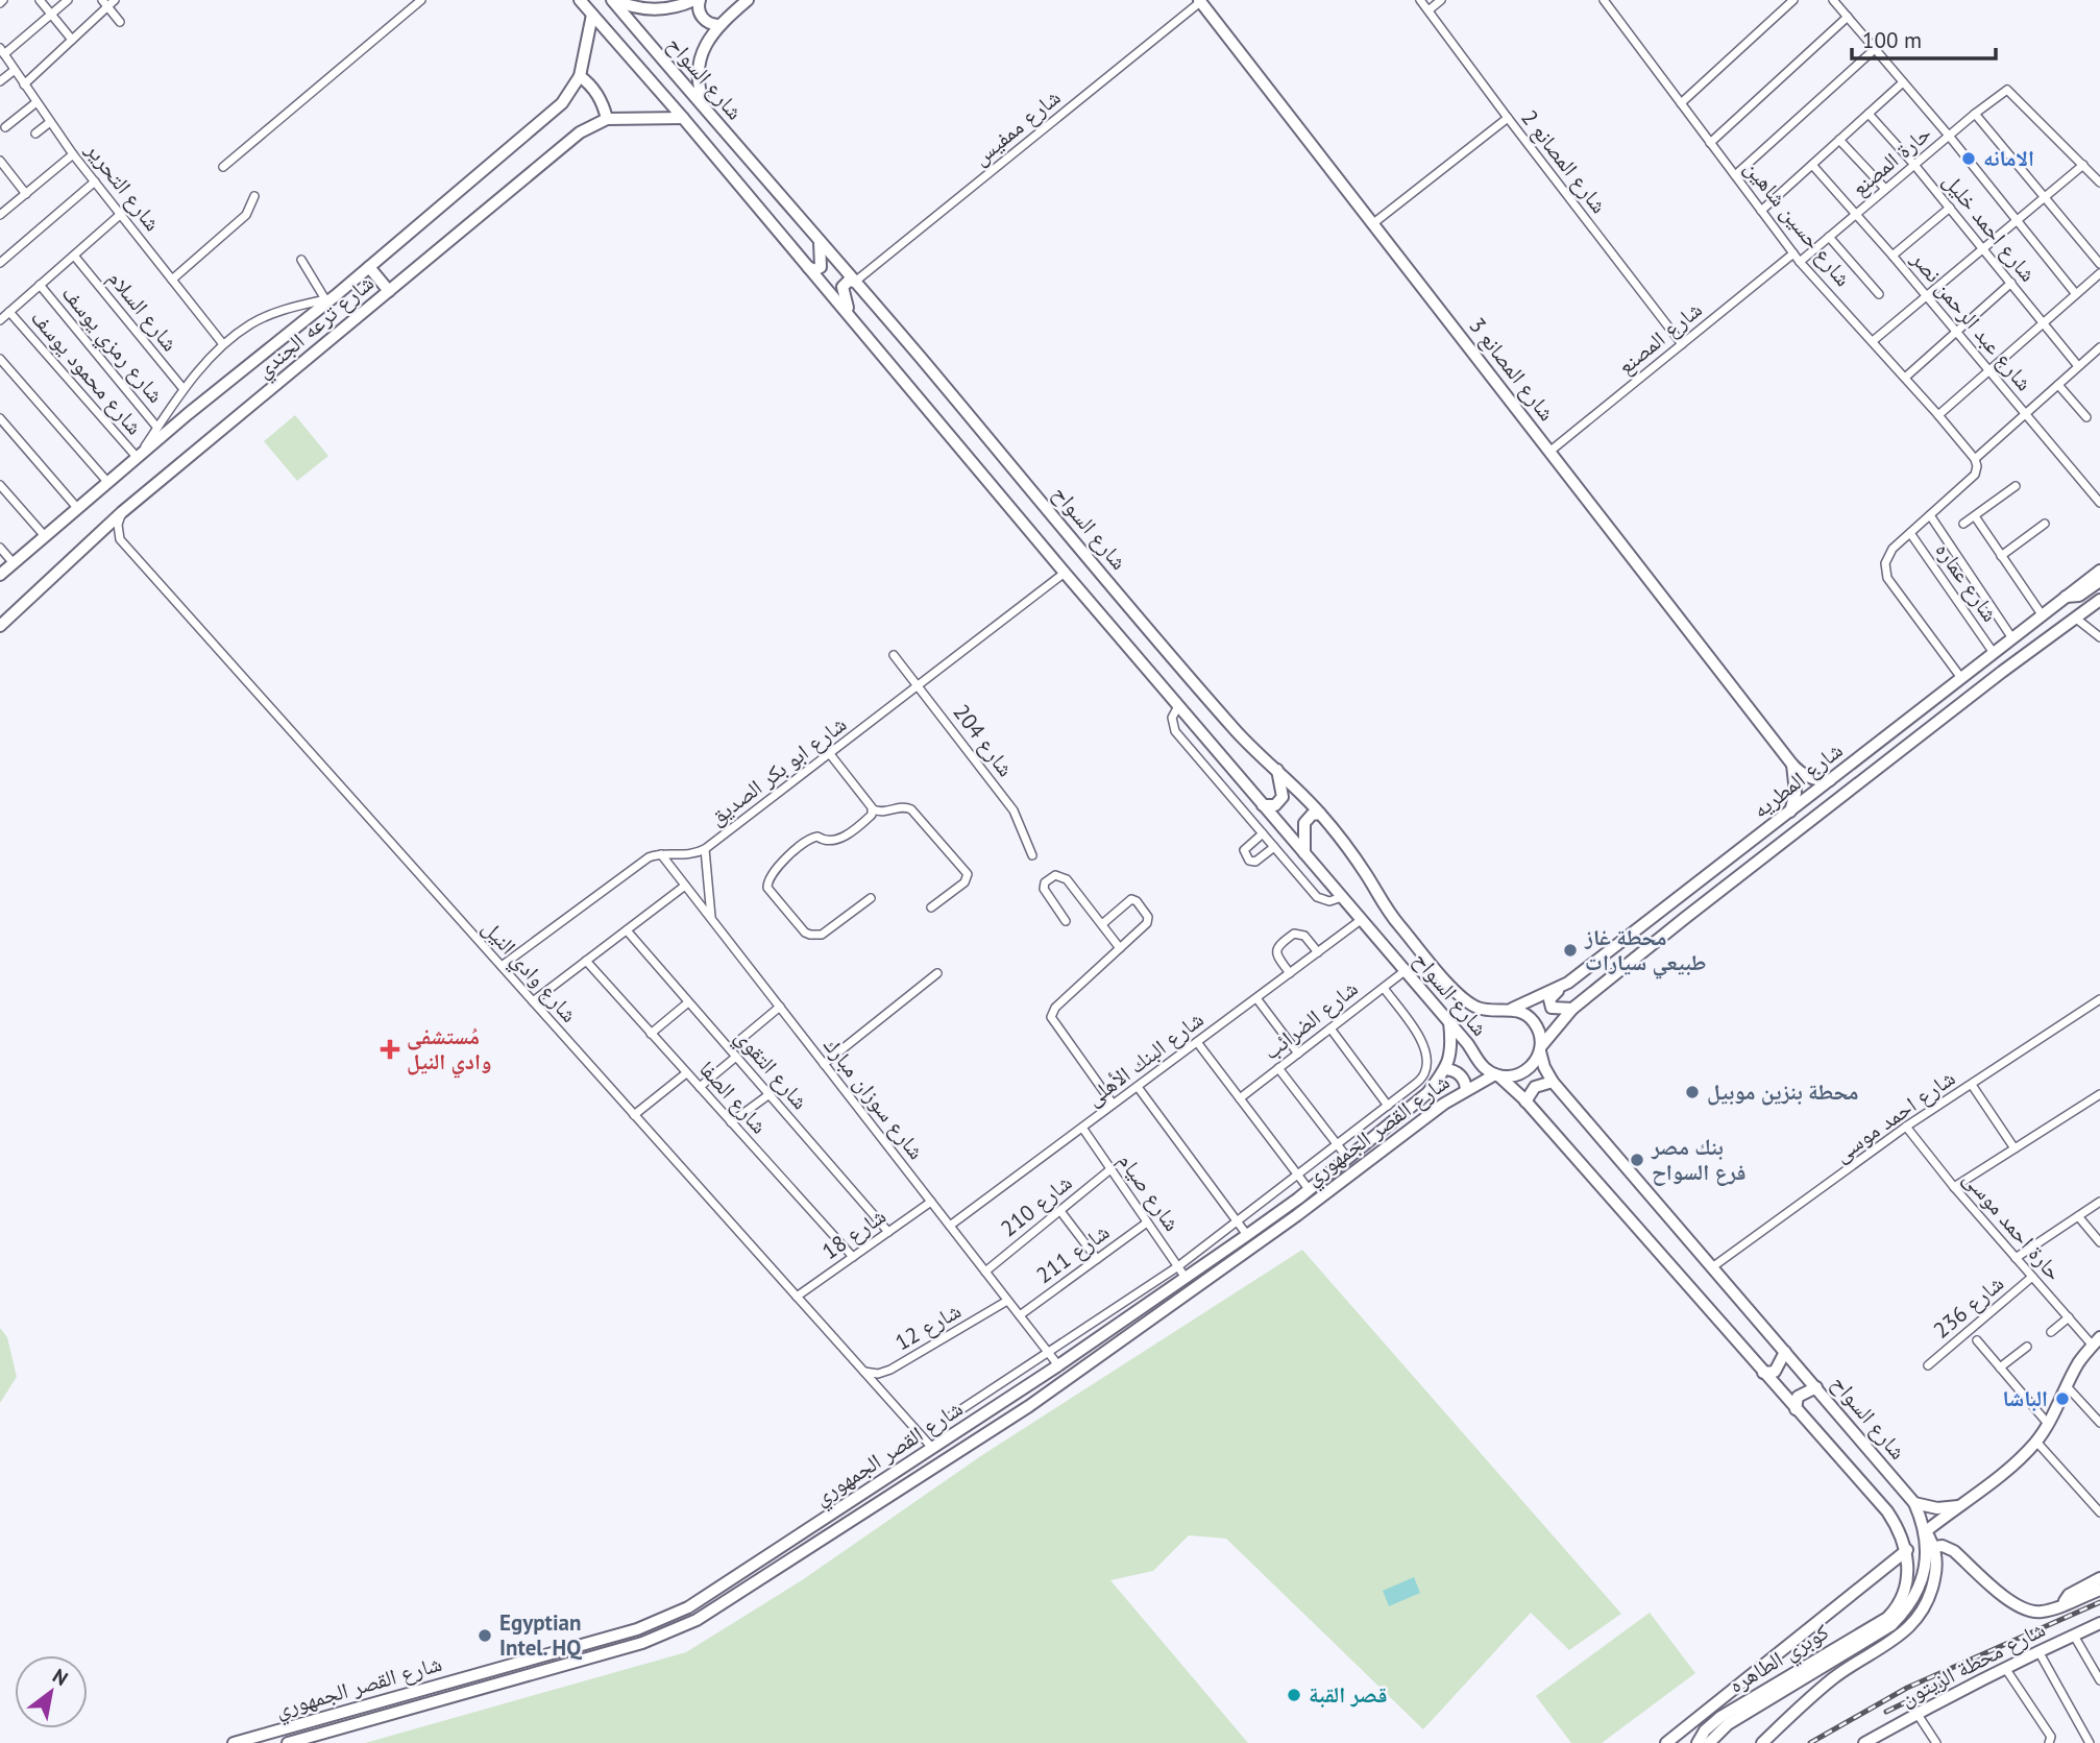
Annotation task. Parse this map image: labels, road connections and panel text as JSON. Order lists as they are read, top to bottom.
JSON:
{
  "streets": {
    "main road": [
      "شارع السواح",
      "شارع ترعه الجندي",
      "شارع المصانع 3",
      "شارع المطريه",
      "شارع القصر الجمهوري",
      "كوبري الطاهره",
      "شارع محطة الزيتون"
    ],
    "street": [
      "شارع ممفيس",
      "حارة المصنع",
      "شارع المصانع 2",
      "شارع التحرير",
      "شارع حسين شاهين",
      "شارع احمد خليل",
      "شارع السلام",
      "شارع عبد الرحمن نصر",
      "شارع المصنع",
      "شارع رمزي يوسف",
      "شارع محمود يوسف",
      "شارع عماره",
      "شارع 204",
      "شارع ابو بكر الصديق",
      "شارع وادي النيل",
      "شارع الضرائب",
      "شارع البنك الأهلى",
      "شارع التقوي",
      "شارع الصفا",
      "شارع سوزان مبارك",
      "شارع احمد موسى",
      "شارع صيام",
      "شارع 210",
      "حارة احمد موسى",
      "شارع 18",
      "شارع 211",
      "شارع 236",
      "شارع 12"
    ]
  },
  "crossings": [
    ["شارع السواح", "شارع ممفيس"],
    ["شارع السواح", "شارع ترعه الجندي"],
    ["شارع السواح", "شارع ابو بكر الصديق"],
    ["شارع السواح", "شارع المطريه"],
    ["شارع السواح", "شارع الضرائب"],
    ["شارع السواح", "شارع البنك الأهلى"],
    ["شارع السواح", "شارع احمد موسى"],
    ["شارع السواح", "شارع القصر الجمهوري"],
    ["شارع السواح", "كوبري الطاهره"],
    ["شارع ممفيس", "شارع المصانع 3"],
    ["حارة المصنع", "شارع حسين شاهين"],
    ["حارة المصنع", "شارع احمد خليل"],
    ["حارة المصنع", "شارع عبد الرحمن نصر"],
    ["شارع المصانع 2", "شارع المصنع"],
    ["شارع حسين شاهين", "شارع المصنع"],
    ["شارع ترعه الجندي", "شارع محمود يوسف"],
    ["شارع ترعه الجندي", "شارع وادي النيل"],
    ["شارع المصنع", "شارع المصانع 3"],
    ["شارع المصانع 3", "شارع المطريه"],
    ["شارع عماره", "شارع المطريه"],
    ["شارع 204", "شارع ابو بكر الصديق"],
    ["شارع ابو بكر الصديق", "شارع وادي النيل"],
    ["شارع ابو بكر الصديق", "شارع سوزان مبارك"],
    ["شارع وادي النيل", "شارع القصر الجمهوري"],
    ["شارع وادي النيل", "شارع 18"],
    ["شارع وادي النيل", "شارع 12"],
    ["شارع البنك الأهلى", "شارع سوزان مبارك"],
    ["شارع البنك الأهلى", "شارع صيام"],
    ["شارع التقوي", "شارع 18"],
    ["شارع الصفا", "شارع 18"],
    ["شارع سوزان مبارك", "شارع القصر الجمهوري"],
    ["شارع سوزان مبارك", "شارع 210"],
    ["شارع سوزان مبارك", "شارع 18"],
    ["شارع سوزان مبارك", "شارع 211"],
    ["شارع سوزان مبارك", "شارع 12"],
    ["شارع احمد موسى", "حارة احمد موسى"],
    ["شارع القصر الجمهوري", "شارع صيام"],
    ["شارع صيام", "شارع 210"],
    ["شارع صيام", "شارع 211"],
    ["حارة احمد موسى", "شارع 236"]
  ],
  "places": {
    "other": [
      "الامانه",
      "محطة غاز طبيعي سيارات",
      "محطة بنزين موبيل",
      "بنك مصر فرع السواح",
      "الباشا",
      "Egyptian Intel. HQ",
      "قصر القبة"
    ],
    "health": ["مُستشفى وادي النيل"]
  },
  "scale_bar": "100 m",
  "north": "top right"
}
